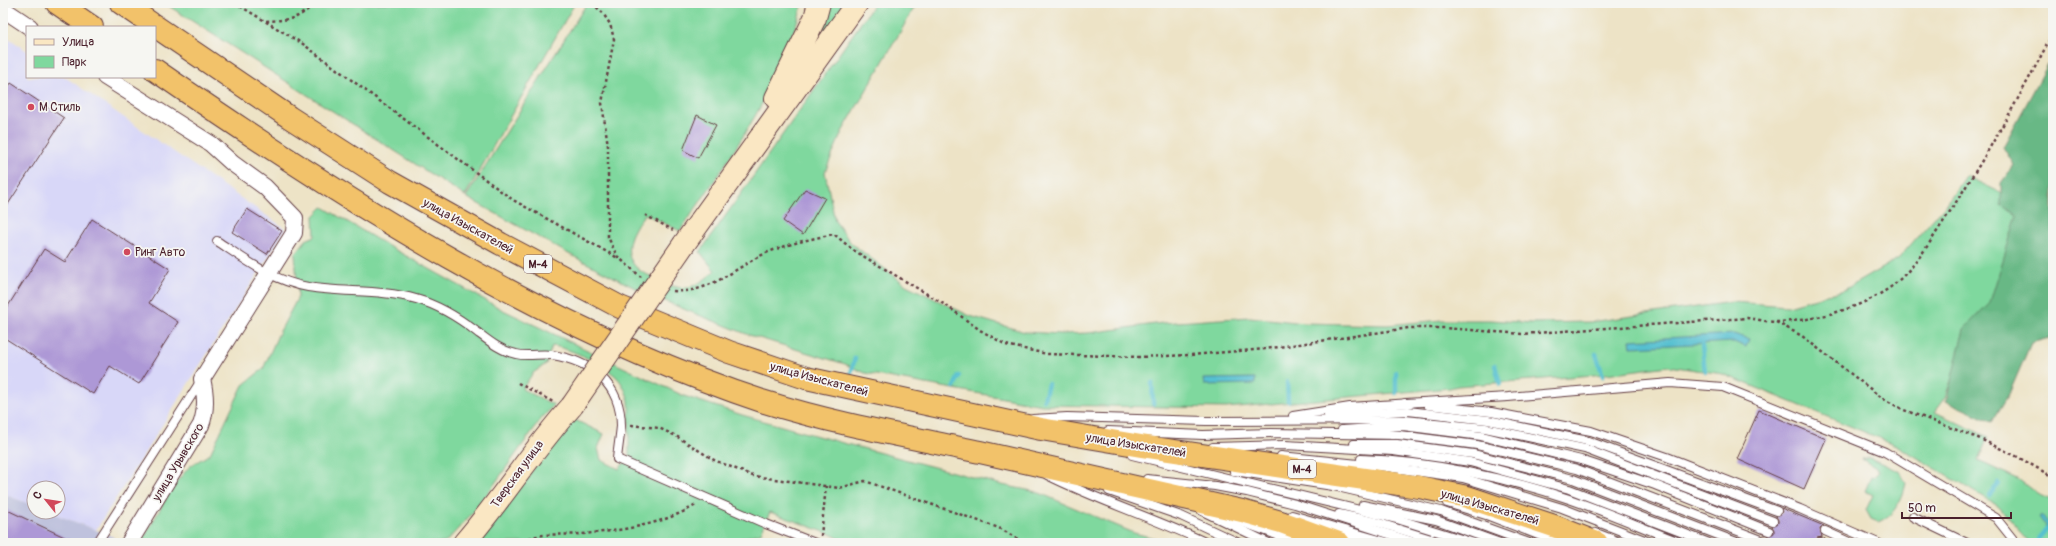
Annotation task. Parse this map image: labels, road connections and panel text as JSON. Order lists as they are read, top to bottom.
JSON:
{
  "streets": {
    "highway": ["улица Изыскателей", "М-4"],
    "street": ["улица Урывского", "Тверская улица"]
  },
  "places": ["М Стиль", "Ринг Авто"],
  "legend": ["Улица", "Парк"],
  "scale_bar": "50 m",
  "north": "top left"
}
